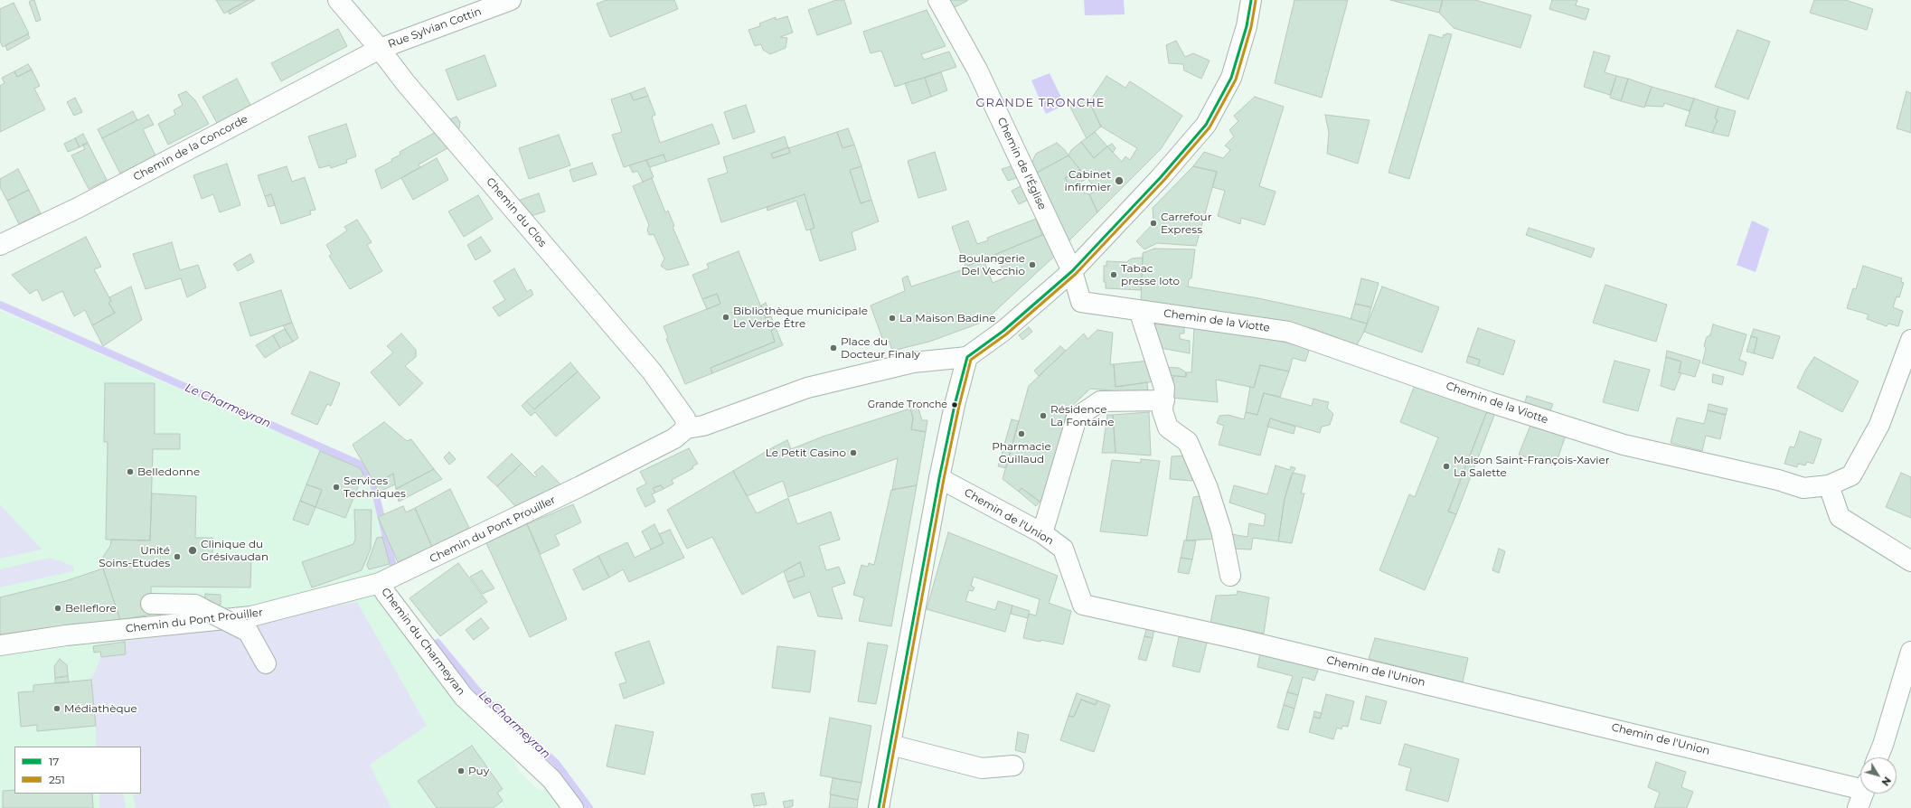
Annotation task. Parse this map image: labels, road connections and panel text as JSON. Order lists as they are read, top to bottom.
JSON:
{
  "streets": {
    "street": [
      "Rue Sylvian Cottin",
      "Chemin de la Concorde",
      "Chemin de l'Église",
      "Chemin du Clos",
      "Chemin de la Viotte",
      "Chemin de l'Union",
      "Chemin du Pont Prouiller",
      "Chemin du Charmeyran"
    ]
  },
  "crossings": [
    ["Rue Sylvian Cottin", "Chemin de la Concorde"],
    ["Rue Sylvian Cottin", "Chemin du Clos"],
    ["Chemin de la Concorde", "Chemin du Clos"],
    ["Chemin de l'Église", "Chemin de la Viotte"],
    ["Chemin du Clos", "Chemin du Pont Prouiller"],
    ["Chemin du Pont Prouiller", "Chemin du Charmeyran"]
  ],
  "districts": ["GRANDE TRONCHE"],
  "water": ["Le Charmeyran"],
  "places": [
    "Cabinet infirmier",
    "Carrefour Express",
    "Boulangerie Del Vecchio",
    "Tabac presse loto",
    "Bibliothèque municipale Le Verbe Être",
    "La Maison Badine",
    "Place du Docteur Finaly",
    "Grande Tronche",
    "Résidence La Fontaine",
    "Pharmacie Guillaud",
    "Le Petit Casino",
    "Maison Saint-François-Xavier La Salette",
    "Belledonne",
    "Services Techniques",
    "Clinique du Grésivaudan",
    "Unité Soins-Etudes",
    "Belleflore",
    "Médiathèque",
    "Puy"
  ],
  "lines": ["transit line 17", "transit line 251"],
  "legend": ["17", "251"],
  "north": "bottom right"
}
